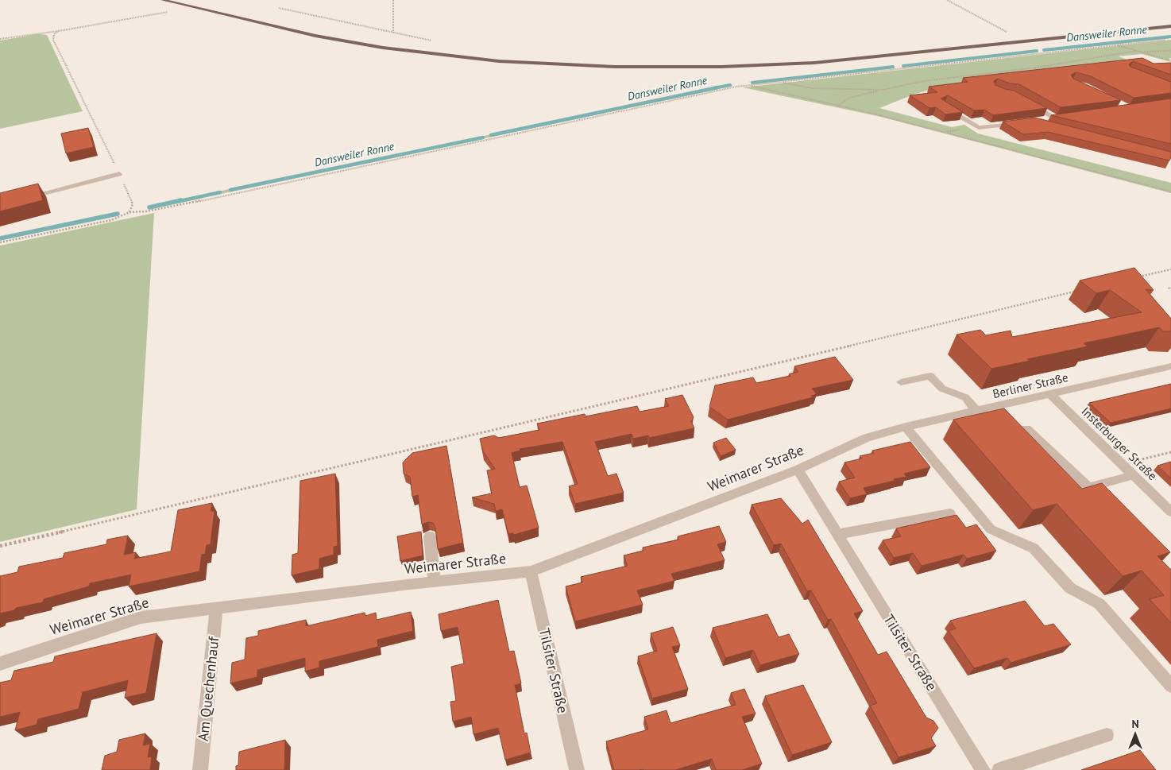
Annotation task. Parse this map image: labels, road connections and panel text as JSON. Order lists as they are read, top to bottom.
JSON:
{
  "streets": {
    "street": [
      "Berliner Straße",
      "Insterburger Straße",
      "Weimarer Straße",
      "Tilsiter Straße",
      "Am Quechenhauf"
    ]
  },
  "crossings": [
    ["Berliner Straße", "Insterburger Straße"],
    ["Berliner Straße", "Weimarer Straße"],
    ["Weimarer Straße", "Tilsiter Straße"],
    ["Weimarer Straße", "Am Quechenhauf"]
  ],
  "water": ["Dansweiler Ronne"],
  "north": "top"
}
